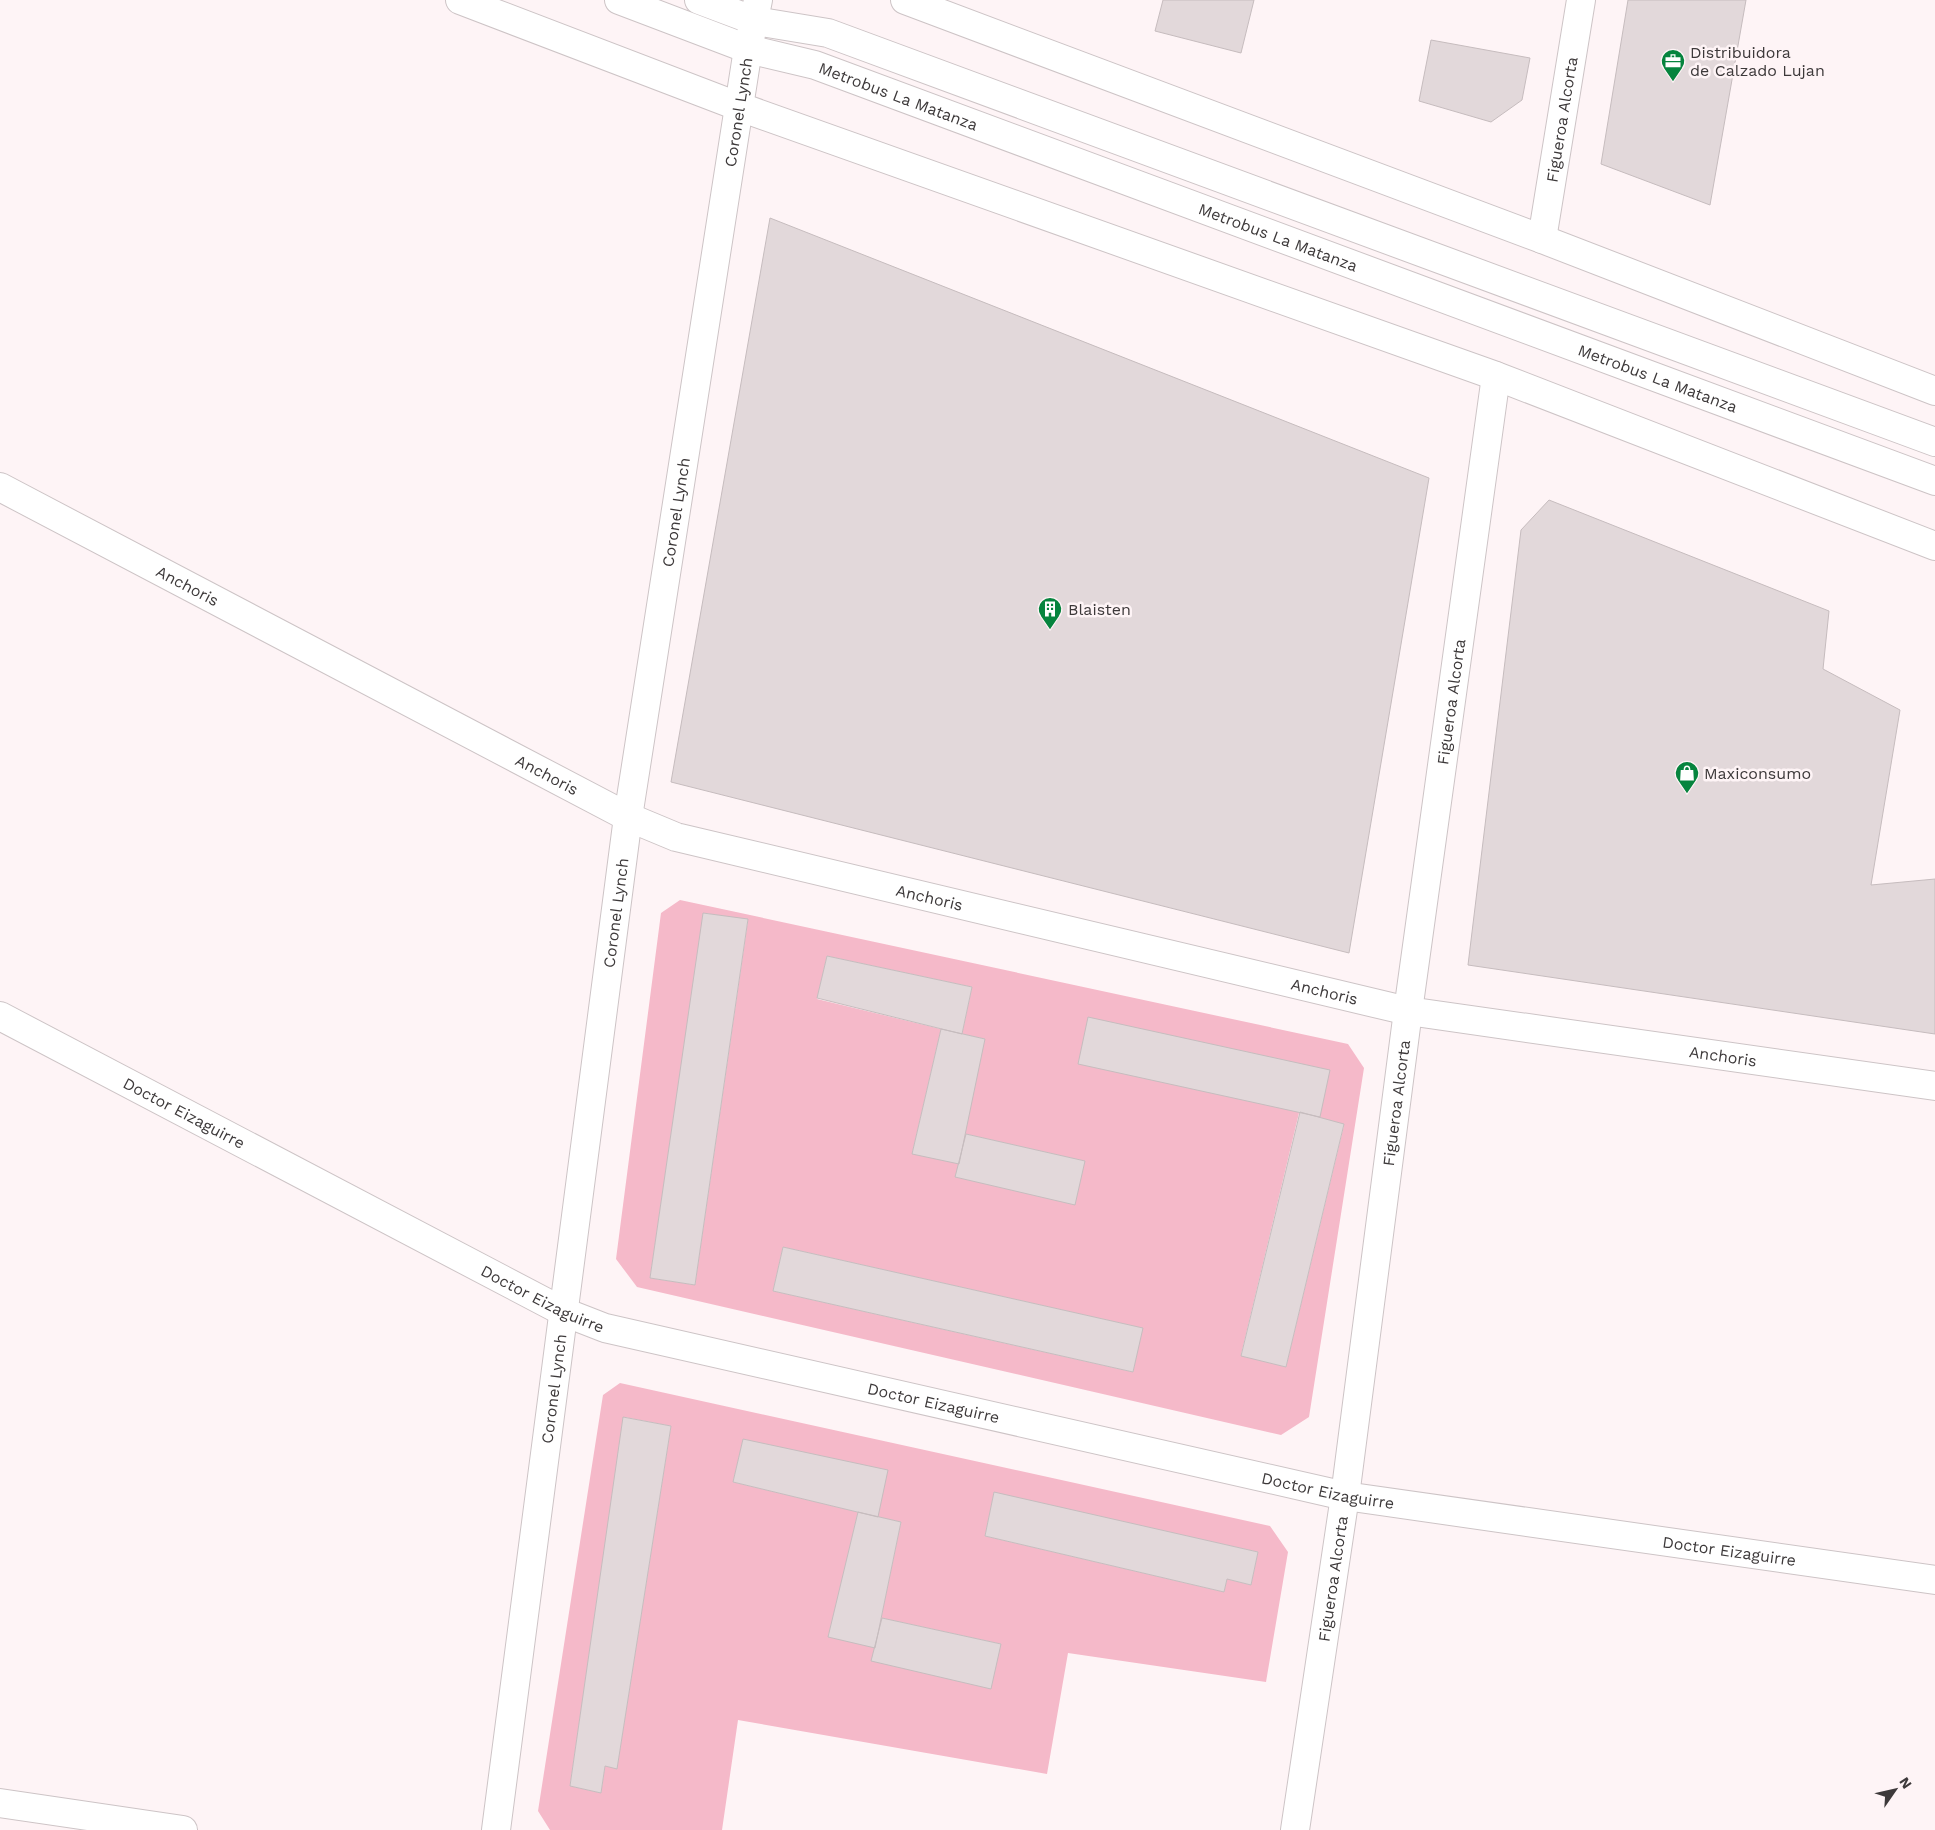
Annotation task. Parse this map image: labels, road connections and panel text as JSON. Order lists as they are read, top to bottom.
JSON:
{
  "streets": {
    "main road": [
      "Metrobus La Matanza",
      "Coronel Lynch",
      "Figueroa Alcorta",
      "Anchoris",
      "Doctor Eizaguirre"
    ]
  },
  "crossings": [
    ["Metrobus La Matanza", "Coronel Lynch"],
    ["Coronel Lynch", "Anchoris"],
    ["Coronel Lynch", "Doctor Eizaguirre"],
    ["Figueroa Alcorta", "Anchoris"],
    ["Figueroa Alcorta", "Doctor Eizaguirre"]
  ],
  "places": {
    "office": ["Distribuidora de Calzado Lujan"],
    "building": ["Blaisten"],
    "shop": ["Maxiconsumo"]
  },
  "north": "top right"
}
